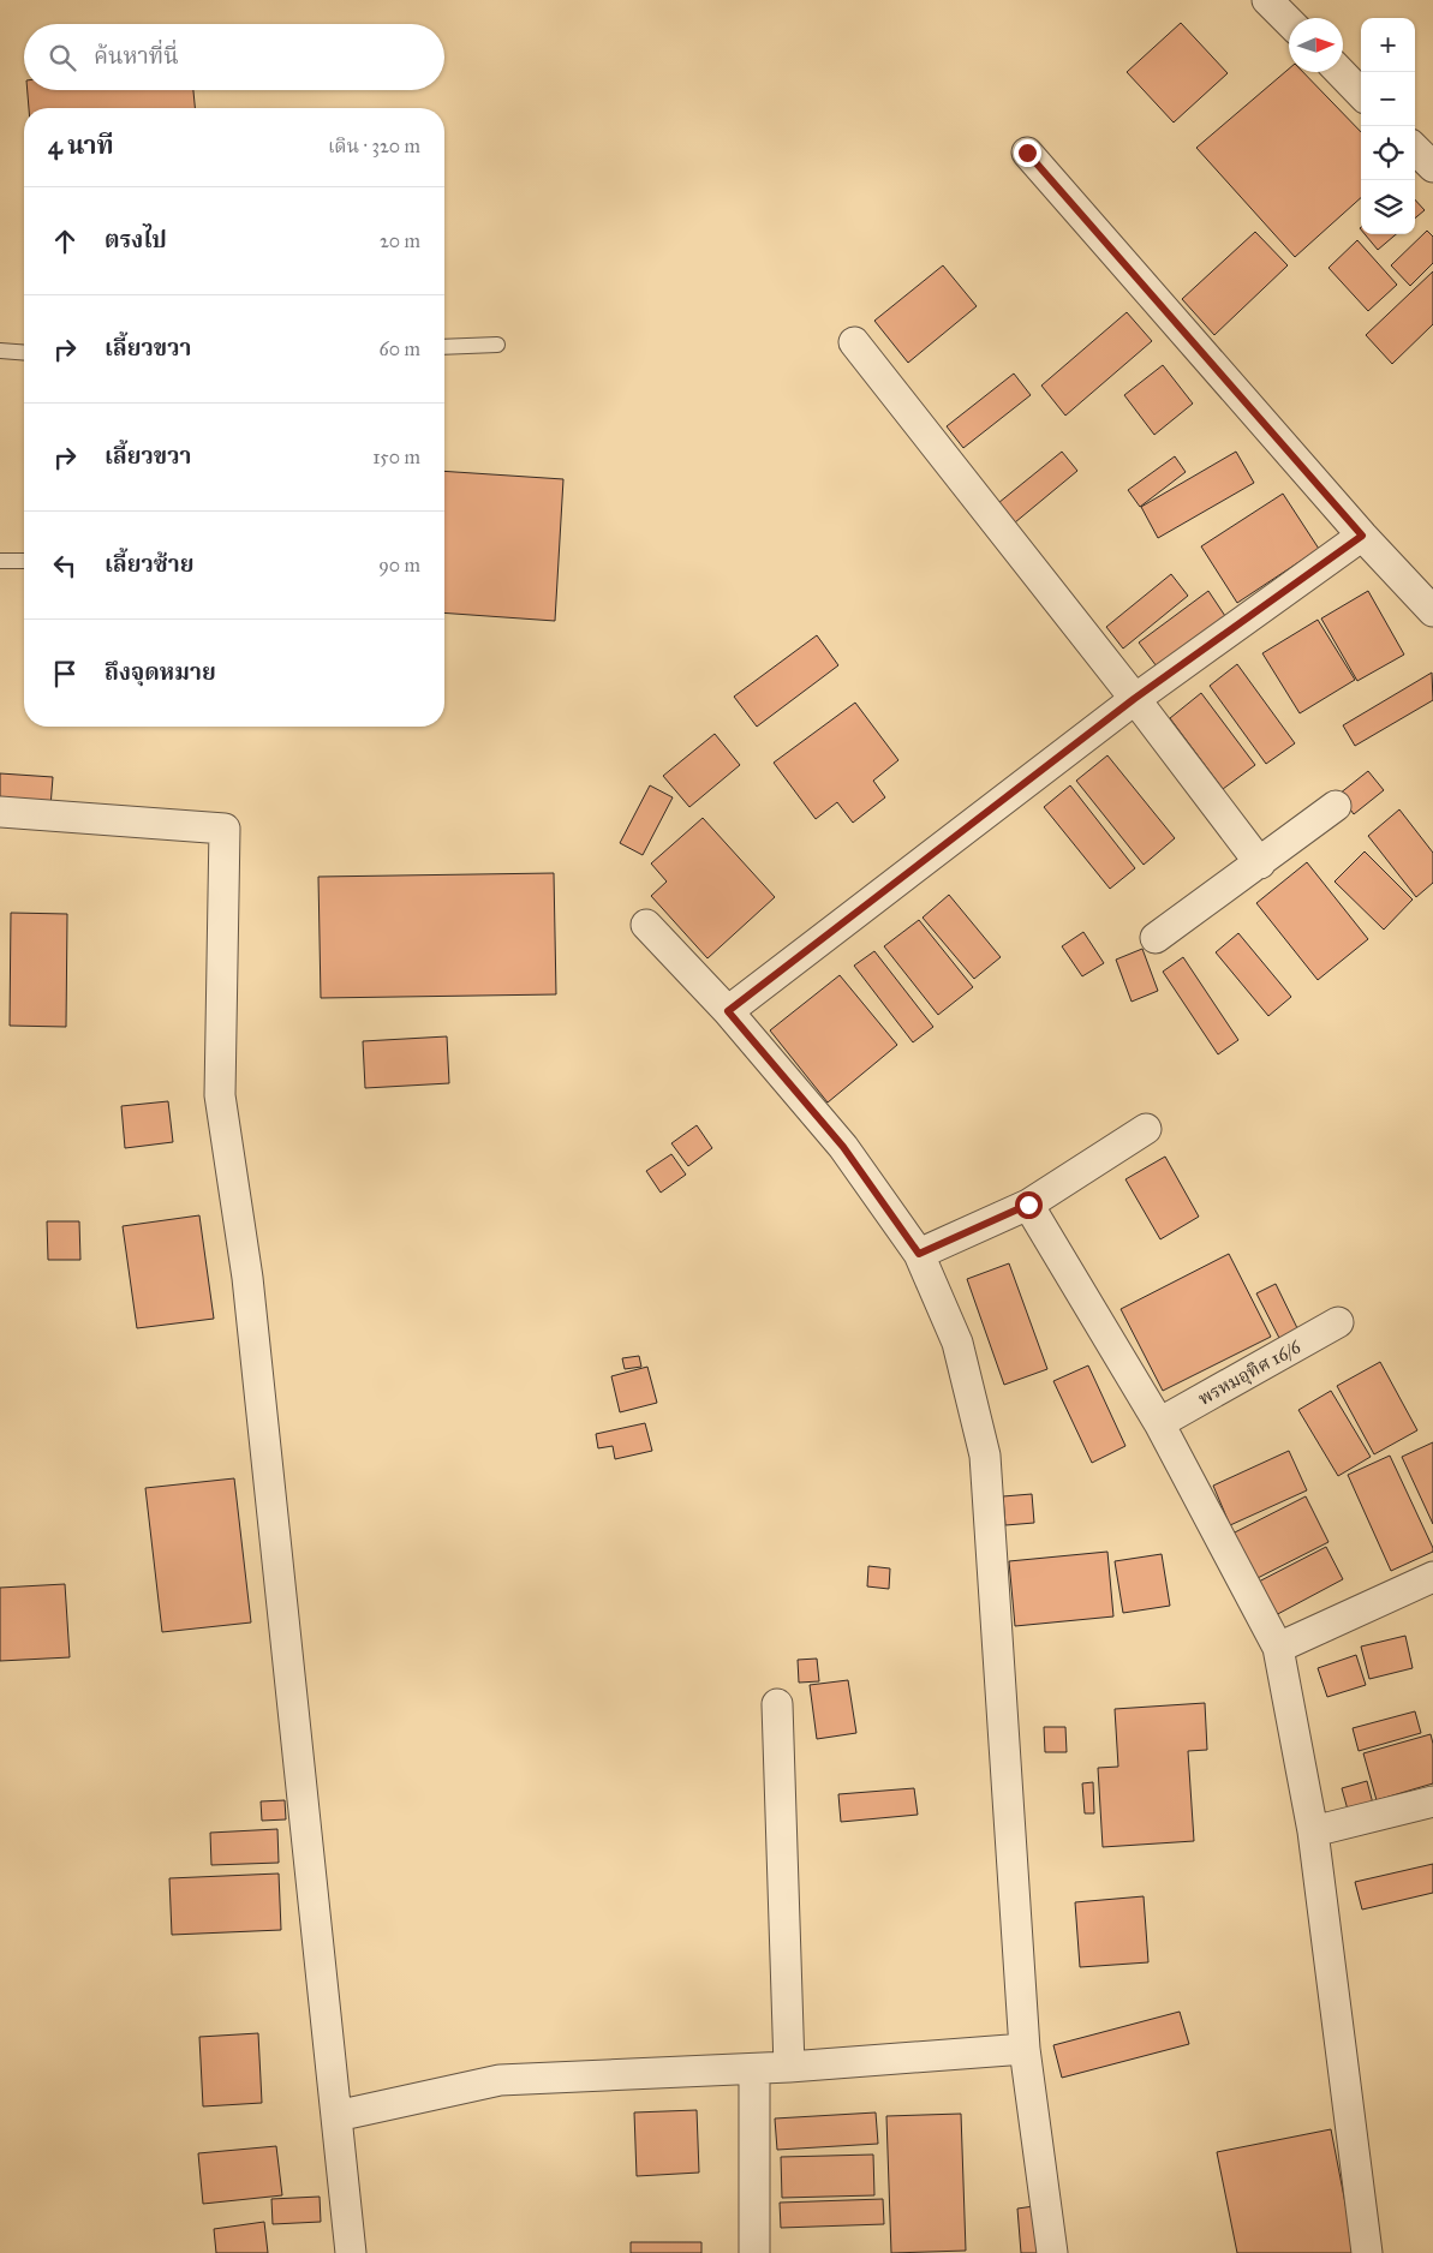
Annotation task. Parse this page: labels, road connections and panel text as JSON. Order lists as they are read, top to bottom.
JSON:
{
  "streets": {
    "street": ["พรหมอุทิศ 16/6"]
  },
  "north": "right",
  "page": {
    "map_buttons": ["+", "−"],
    "search": "ค้นหาที่นี่",
    "heading": ["4 นาที", "เดิน · 320 m"],
    "list": [
      ["ตรงไป", "20 m"],
      ["เลี้ยวขวา", "60 m"],
      ["เลี้ยวขวา", "150 m"],
      ["เลี้ยวซ้าย", "90 m"],
      "ถึงจุดหมาย"
    ]
  }
}
